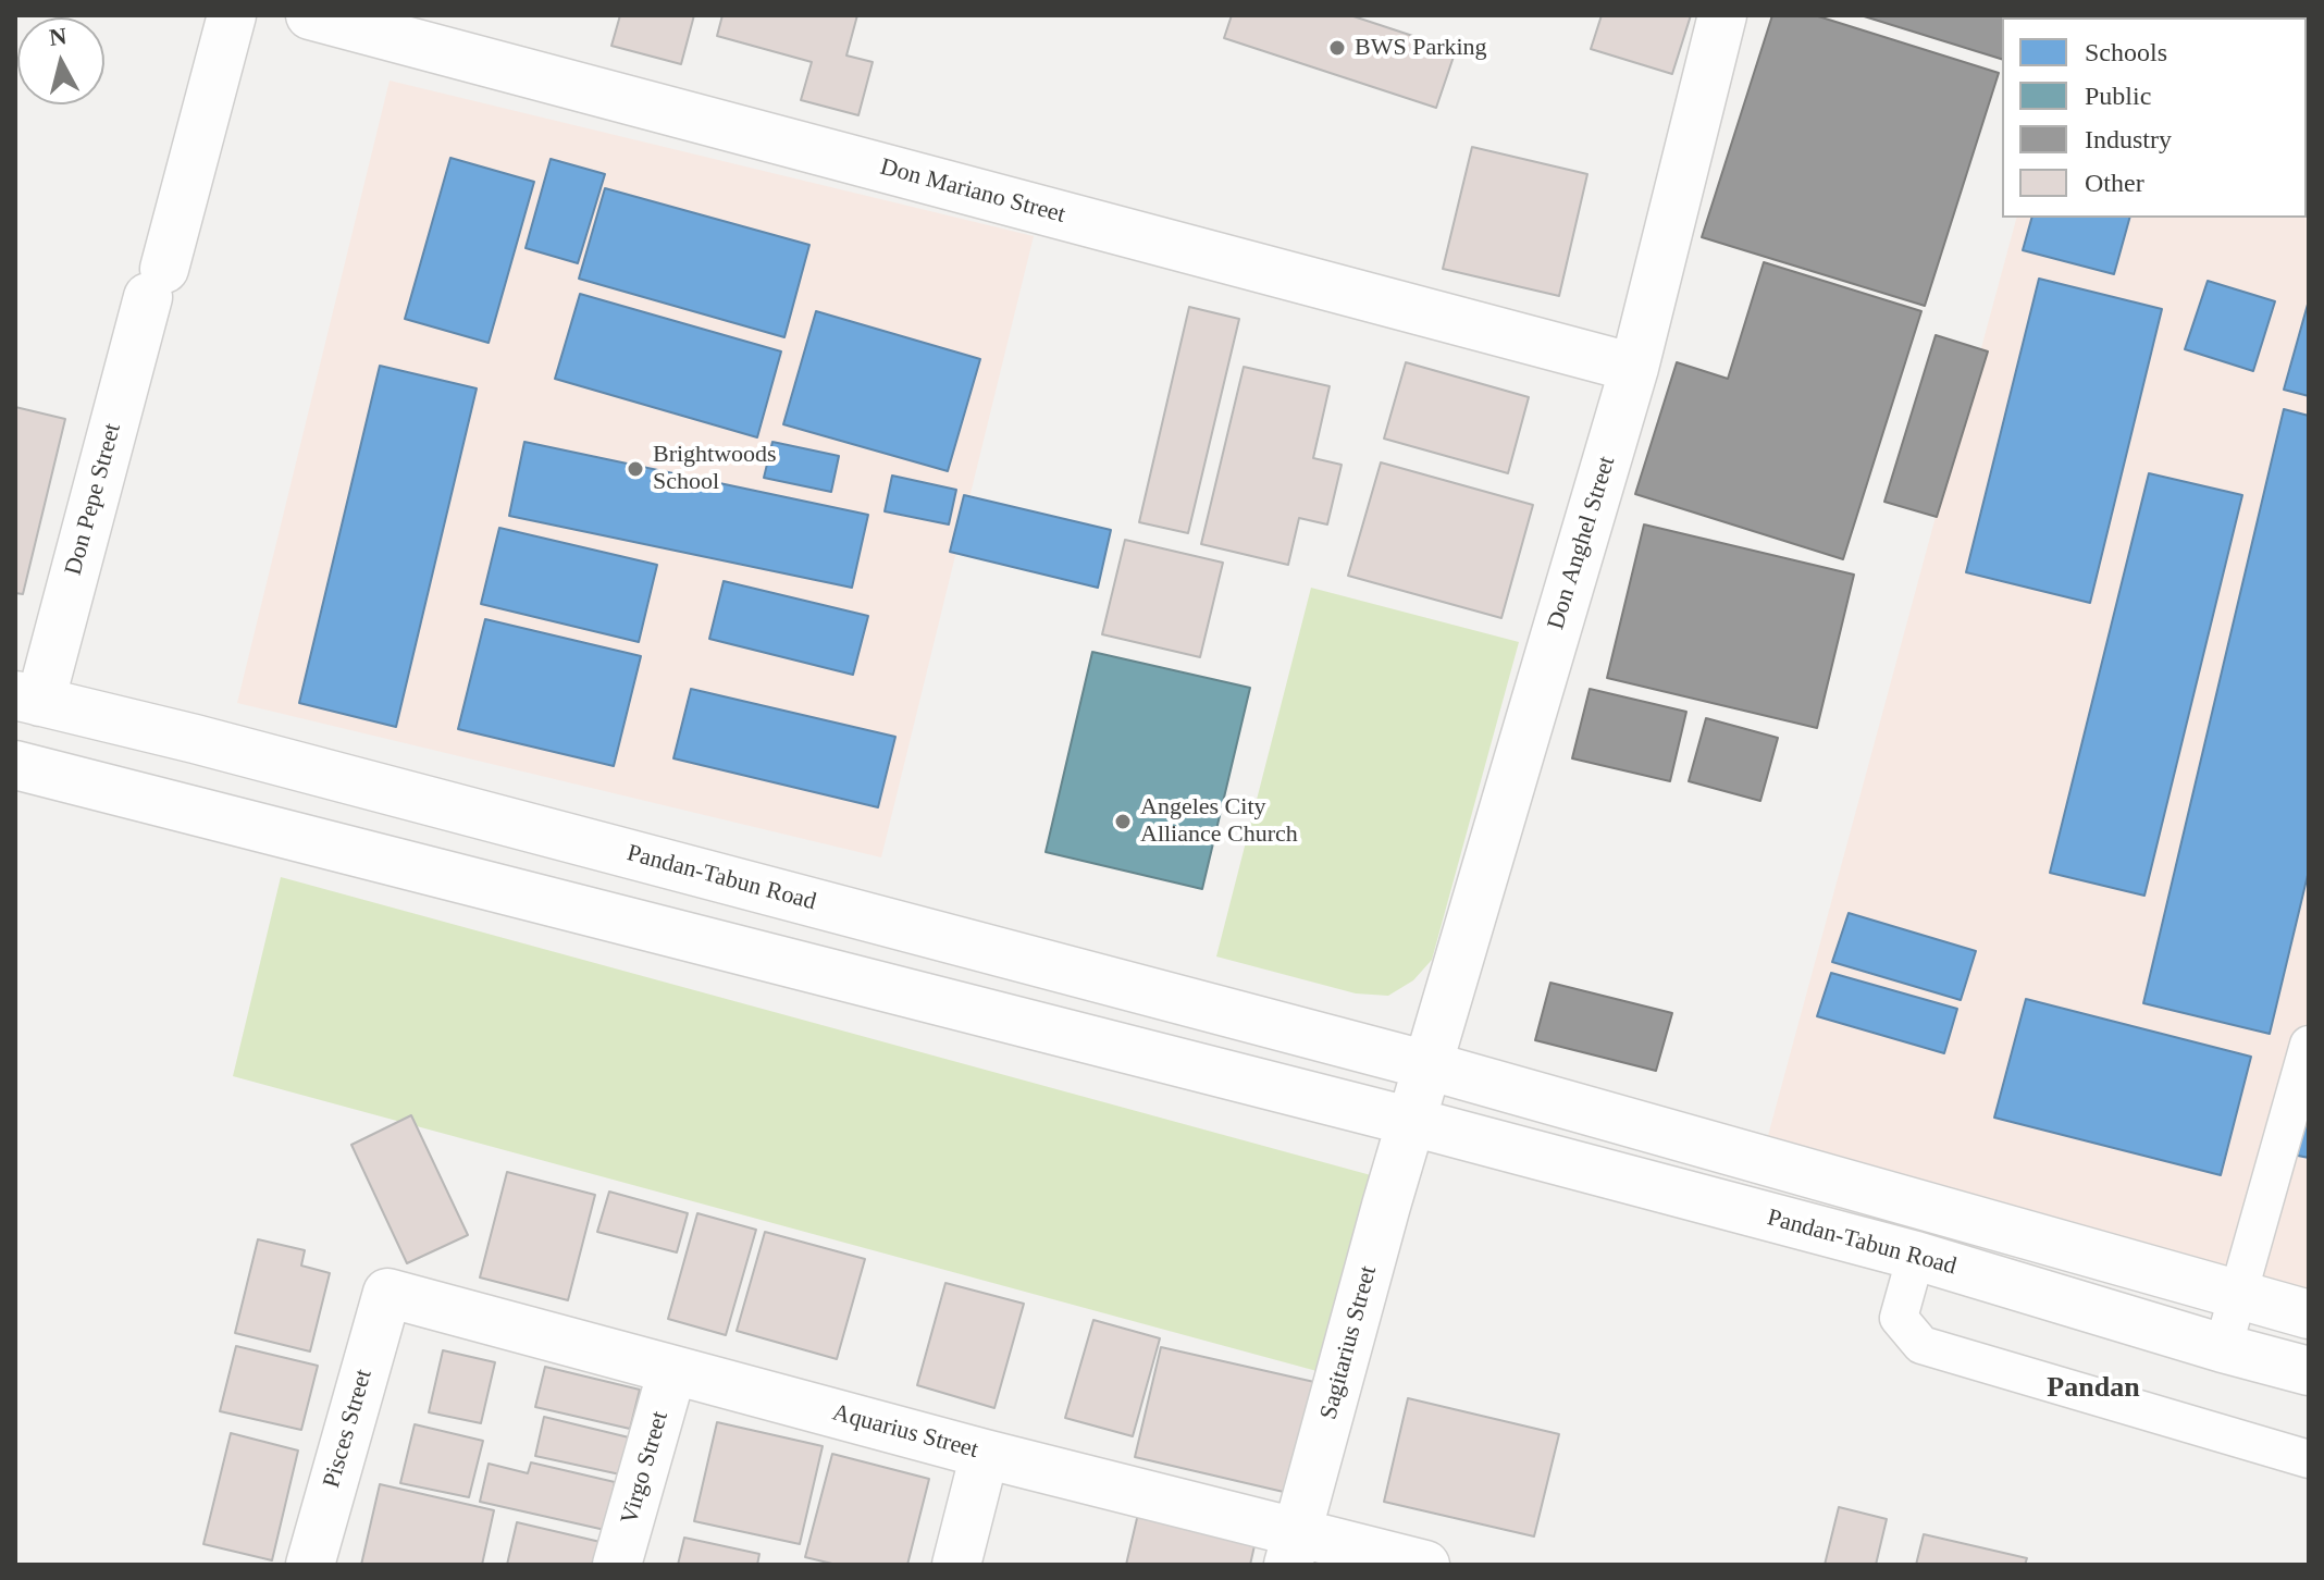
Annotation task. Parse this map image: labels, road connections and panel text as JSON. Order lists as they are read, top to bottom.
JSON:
{
  "streets": {
    "street": [
      "Don Mariano Street",
      "Don Pepe Street",
      "Don Anghel Street",
      "Pandan-Tabun Road",
      "Sagitarius Street",
      "Pisces Street",
      "Aquarius Street",
      "Virgo Street"
    ]
  },
  "crossings": [
    ["Don Mariano Street", "Don Anghel Street"],
    ["Don Pepe Street", "Pandan-Tabun Road"],
    ["Don Anghel Street", "Pandan-Tabun Road"],
    ["Pandan-Tabun Road", "Sagitarius Street"],
    ["Sagitarius Street", "Aquarius Street"],
    ["Pisces Street", "Aquarius Street"],
    ["Aquarius Street", "Virgo Street"]
  ],
  "districts": ["Pandan"],
  "places": ["BWS Parking", "Brightwoods School", "Angeles City Alliance Church"],
  "legend": [
    "Schools",
    "Public",
    "Industry",
    "Other"
  ],
  "north": "top"
}
